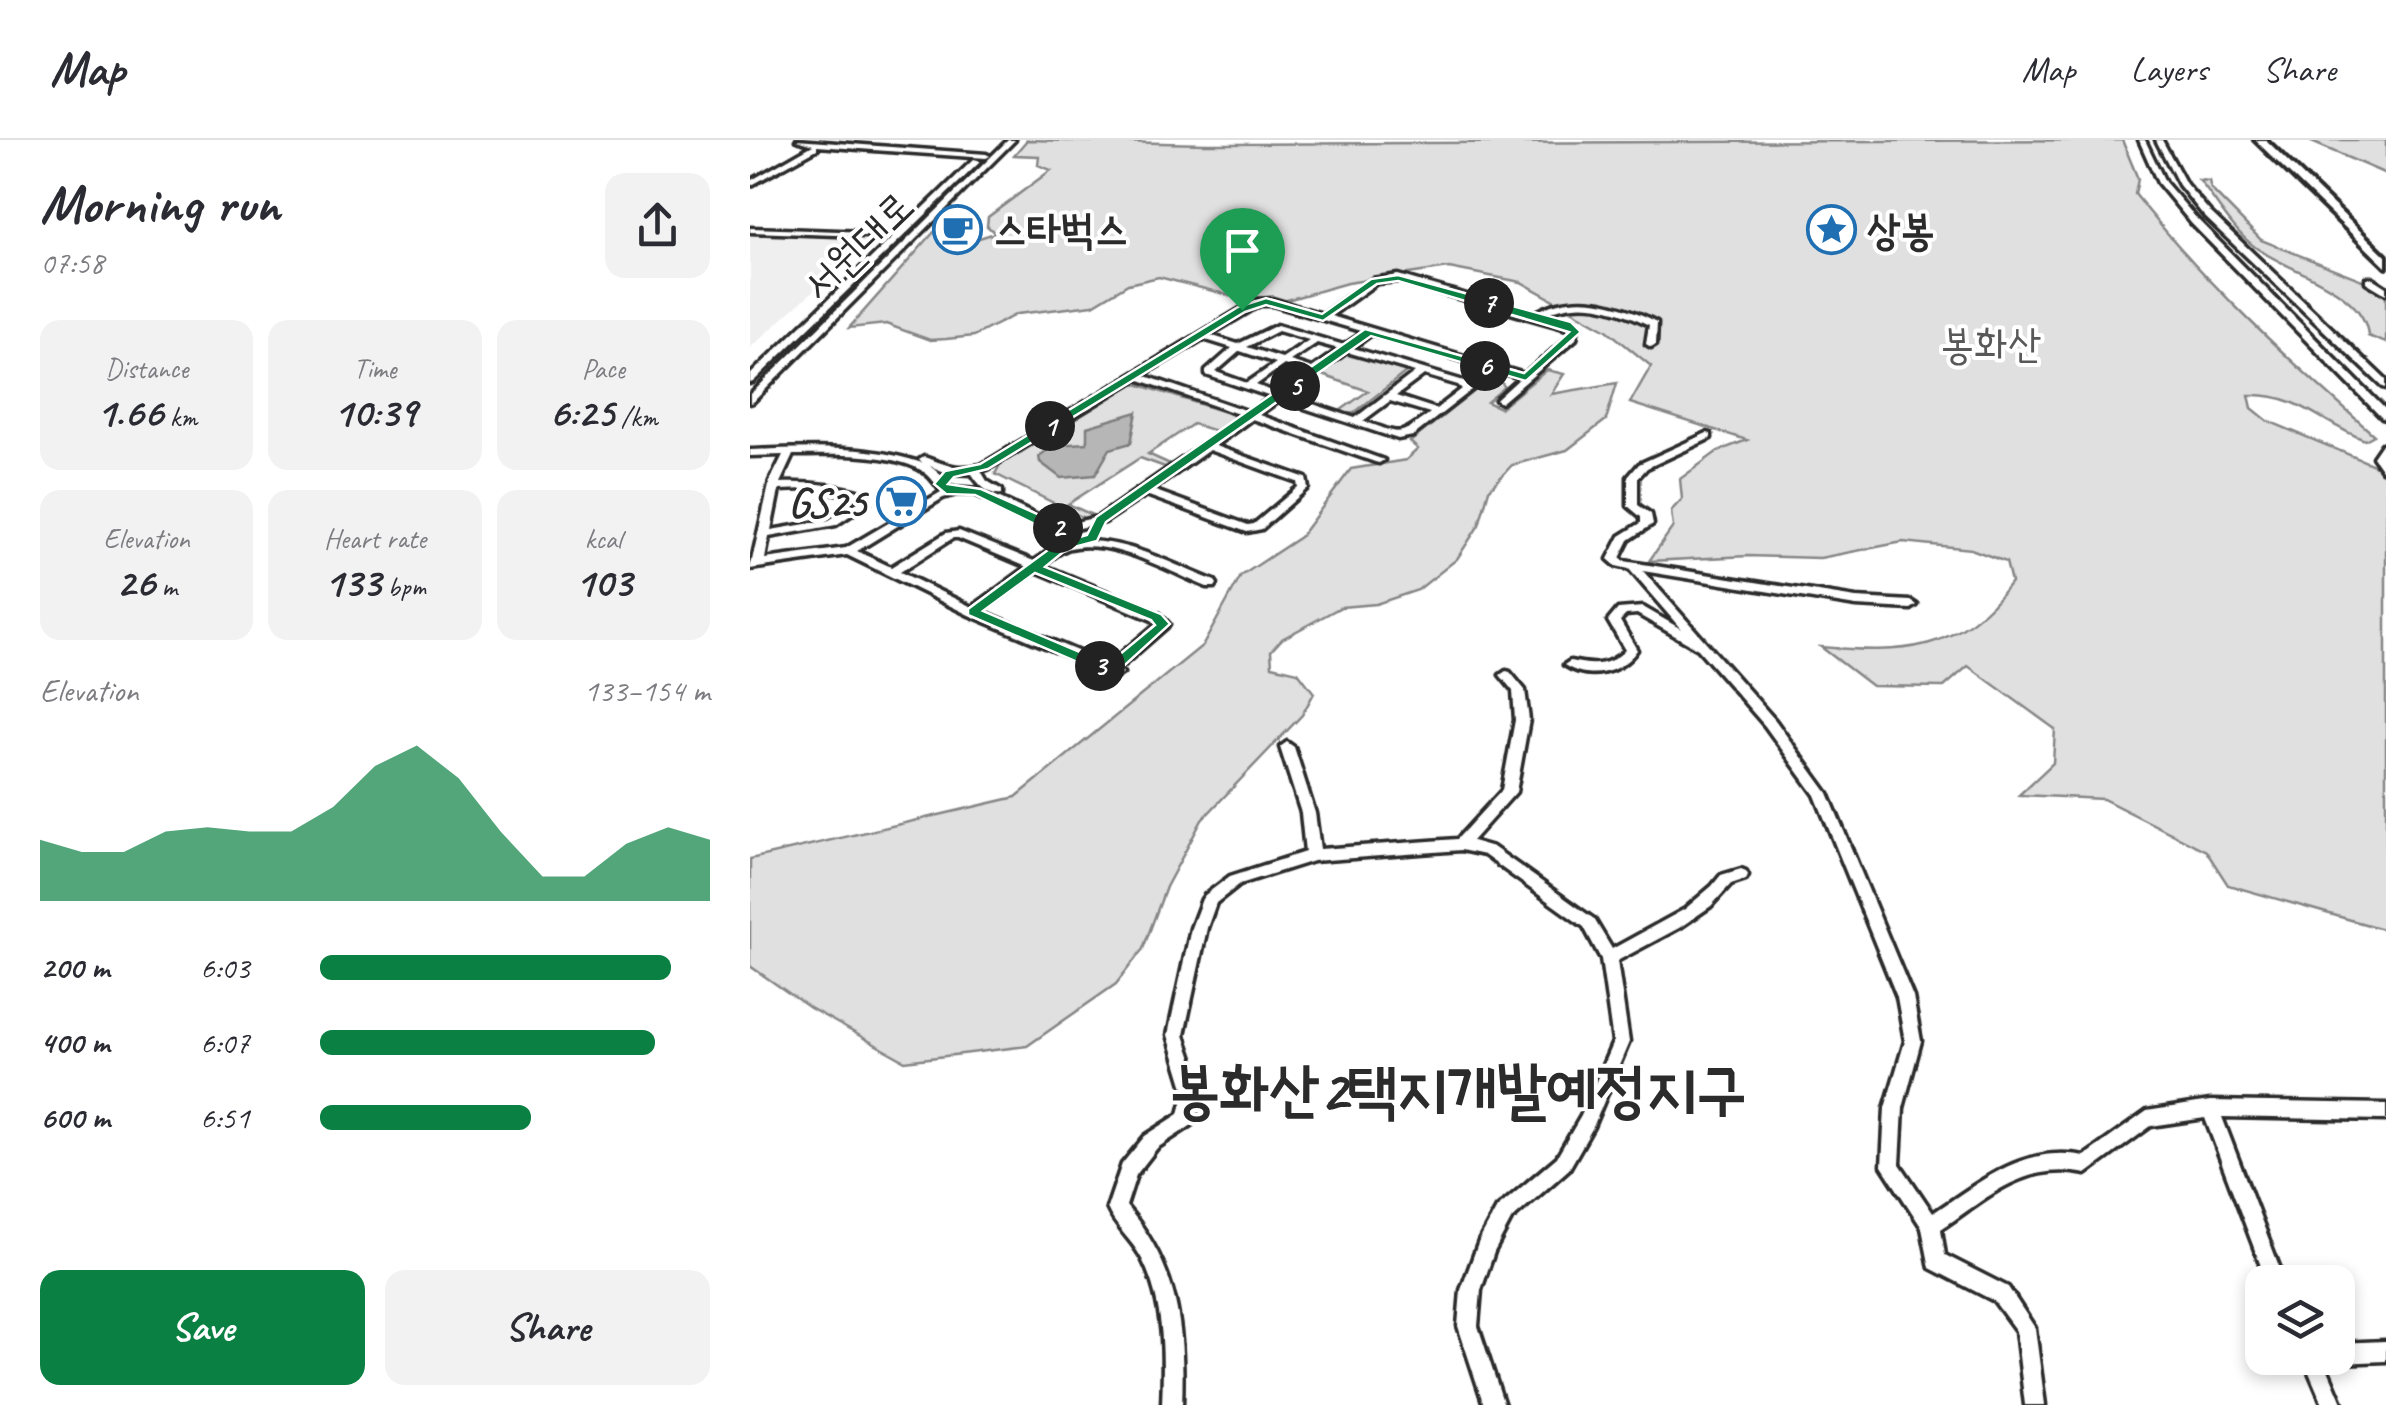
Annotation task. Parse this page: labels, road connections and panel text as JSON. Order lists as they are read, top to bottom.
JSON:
{
  "streets": {
    "street": ["서원대로"]
  },
  "districts": ["봉화산2택지개발예정지구"],
  "parks": ["봉화산"],
  "places": {
    "cafe": ["스타벅스"],
    "place": ["상봉"],
    "supermarket": ["GS25"]
  },
  "page": {
    "header": "Map",
    "nav": ["Map", "Layers", "Share"],
    "heading": ["Morning run", "07:58"],
    "pins": [
      "7",
      "6",
      "5",
      "1",
      "2",
      "3"
    ],
    "stats": [
      ["Distance", "1.66 km"],
      ["Time", "10:39"],
      ["Pace", "6:25 /km"],
      ["Elevation", "26 m"],
      ["Heart rate", "133 bpm"],
      ["kcal", "103"]
    ],
    "chart": ["Elevation", "133–154 m"],
    "list": [
      {
        "name": "200 m",
        "note": "6:03"
      },
      {
        "name": "400 m",
        "note": "6:07"
      },
      {
        "name": "600 m",
        "note": "6:51"
      }
    ],
    "buttons": ["Save", "Share"]
  }
}
